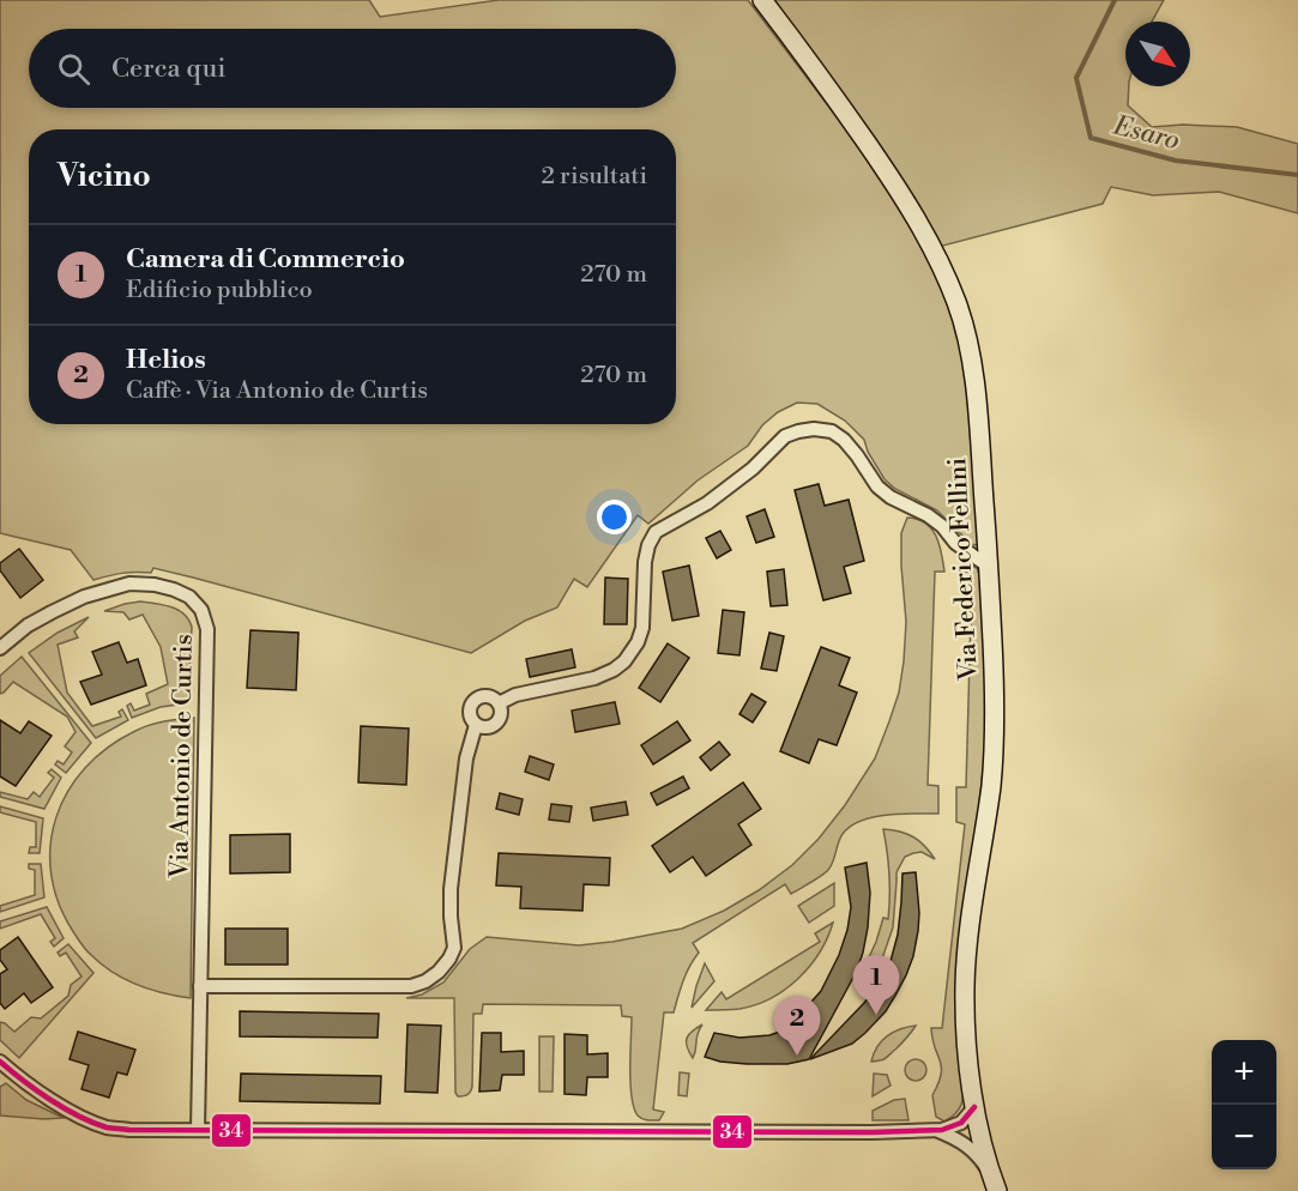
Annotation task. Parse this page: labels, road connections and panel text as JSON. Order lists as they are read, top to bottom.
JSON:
{
  "streets": {
    "street": ["Via Federico Fellini", "Via Antonio de Curtis"]
  },
  "water": ["Esaro"],
  "lines": ["transit line 34"],
  "north": "bottom right",
  "page": {
    "search": "Cerca qui",
    "heading": ["Vicino", "2 risultati"],
    "list": [
      {
        "mark": "1",
        "name": "Camera di Commercio",
        "note": "Edificio pubblico",
        "value": "270 m"
      },
      {
        "mark": "2",
        "name": "Helios",
        "note": "Caffè · Via Antonio de Curtis",
        "value": "270 m"
      }
    ],
    "pins": ["1", "2"],
    "map_buttons": ["+", "−"]
  }
}
